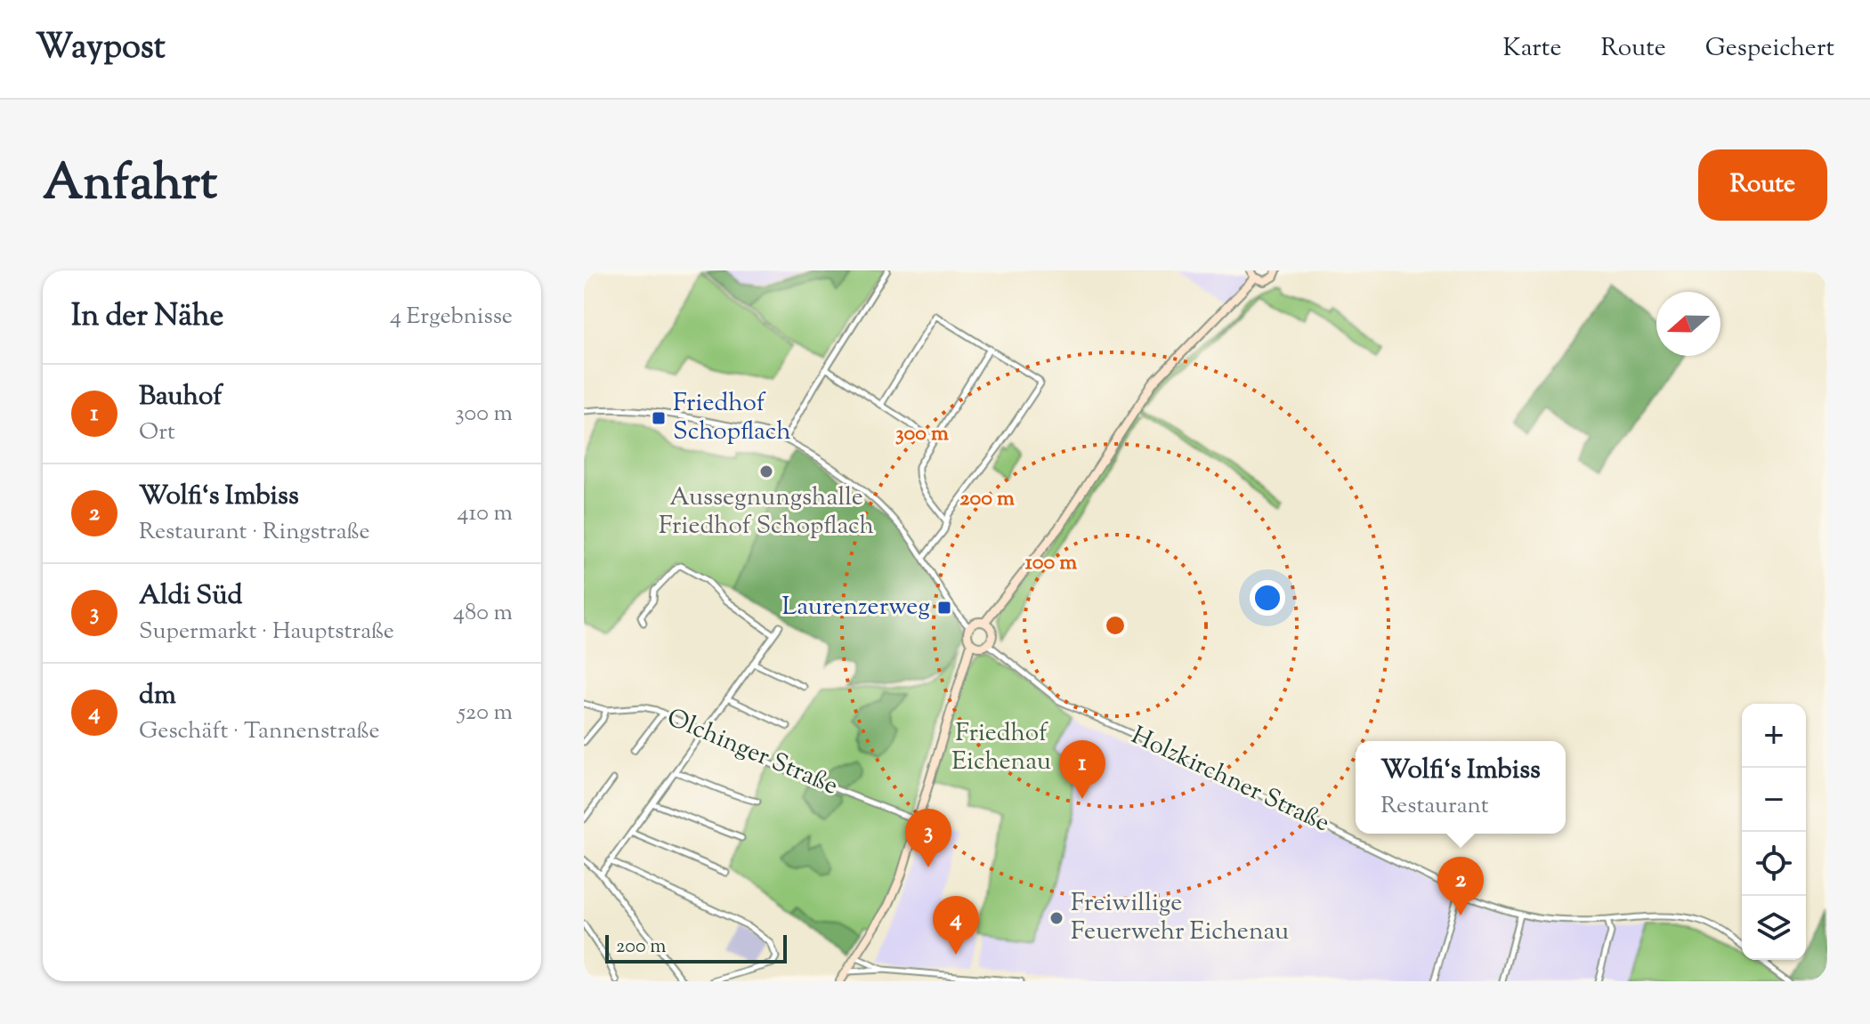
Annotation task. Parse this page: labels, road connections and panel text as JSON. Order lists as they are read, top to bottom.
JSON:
{
  "streets": {
    "street": ["Olchinger Straße", "Holzkirchner Straße"]
  },
  "parks": ["Friedhof Eichenau"],
  "places": {
    "transit": ["Friedhof Schopflach", "Laurenzerweg"],
    "other": ["Aussegnungshalle Friedhof Schopflach", "Freiwillige Feuerwehr Eichenau"]
  },
  "scale_bar": "200 m",
  "north": "left",
  "page": {
    "header": "Waypost",
    "nav": ["Karte", "Route", "Gespeichert"],
    "title": "Anfahrt",
    "buttons": "Route",
    "heading": ["In der Nähe", "4 Ergebnisse"],
    "list": [
      {
        "mark": "1",
        "name": "Bauhof",
        "note": "Ort",
        "value": "300 m"
      },
      {
        "mark": "2",
        "name": "Wolfi‘s Imbiss",
        "note": "Restaurant · Ringstraße",
        "value": "410 m"
      },
      {
        "mark": "3",
        "name": "Aldi Süd",
        "note": "Supermarkt · Hauptstraße",
        "value": "480 m"
      },
      {
        "mark": "4",
        "name": "dm",
        "note": "Geschäft · Tannenstraße",
        "value": "520 m"
      }
    ],
    "map_buttons": ["+", "−"],
    "pins": [
      "1",
      "3",
      "2",
      "4"
    ],
    "popup": ["Wolfi‘s Imbiss", "Restaurant"],
    "scale": "200 m"
  },
  "rings": ["300 m", "200 m", "100 m"]
}
